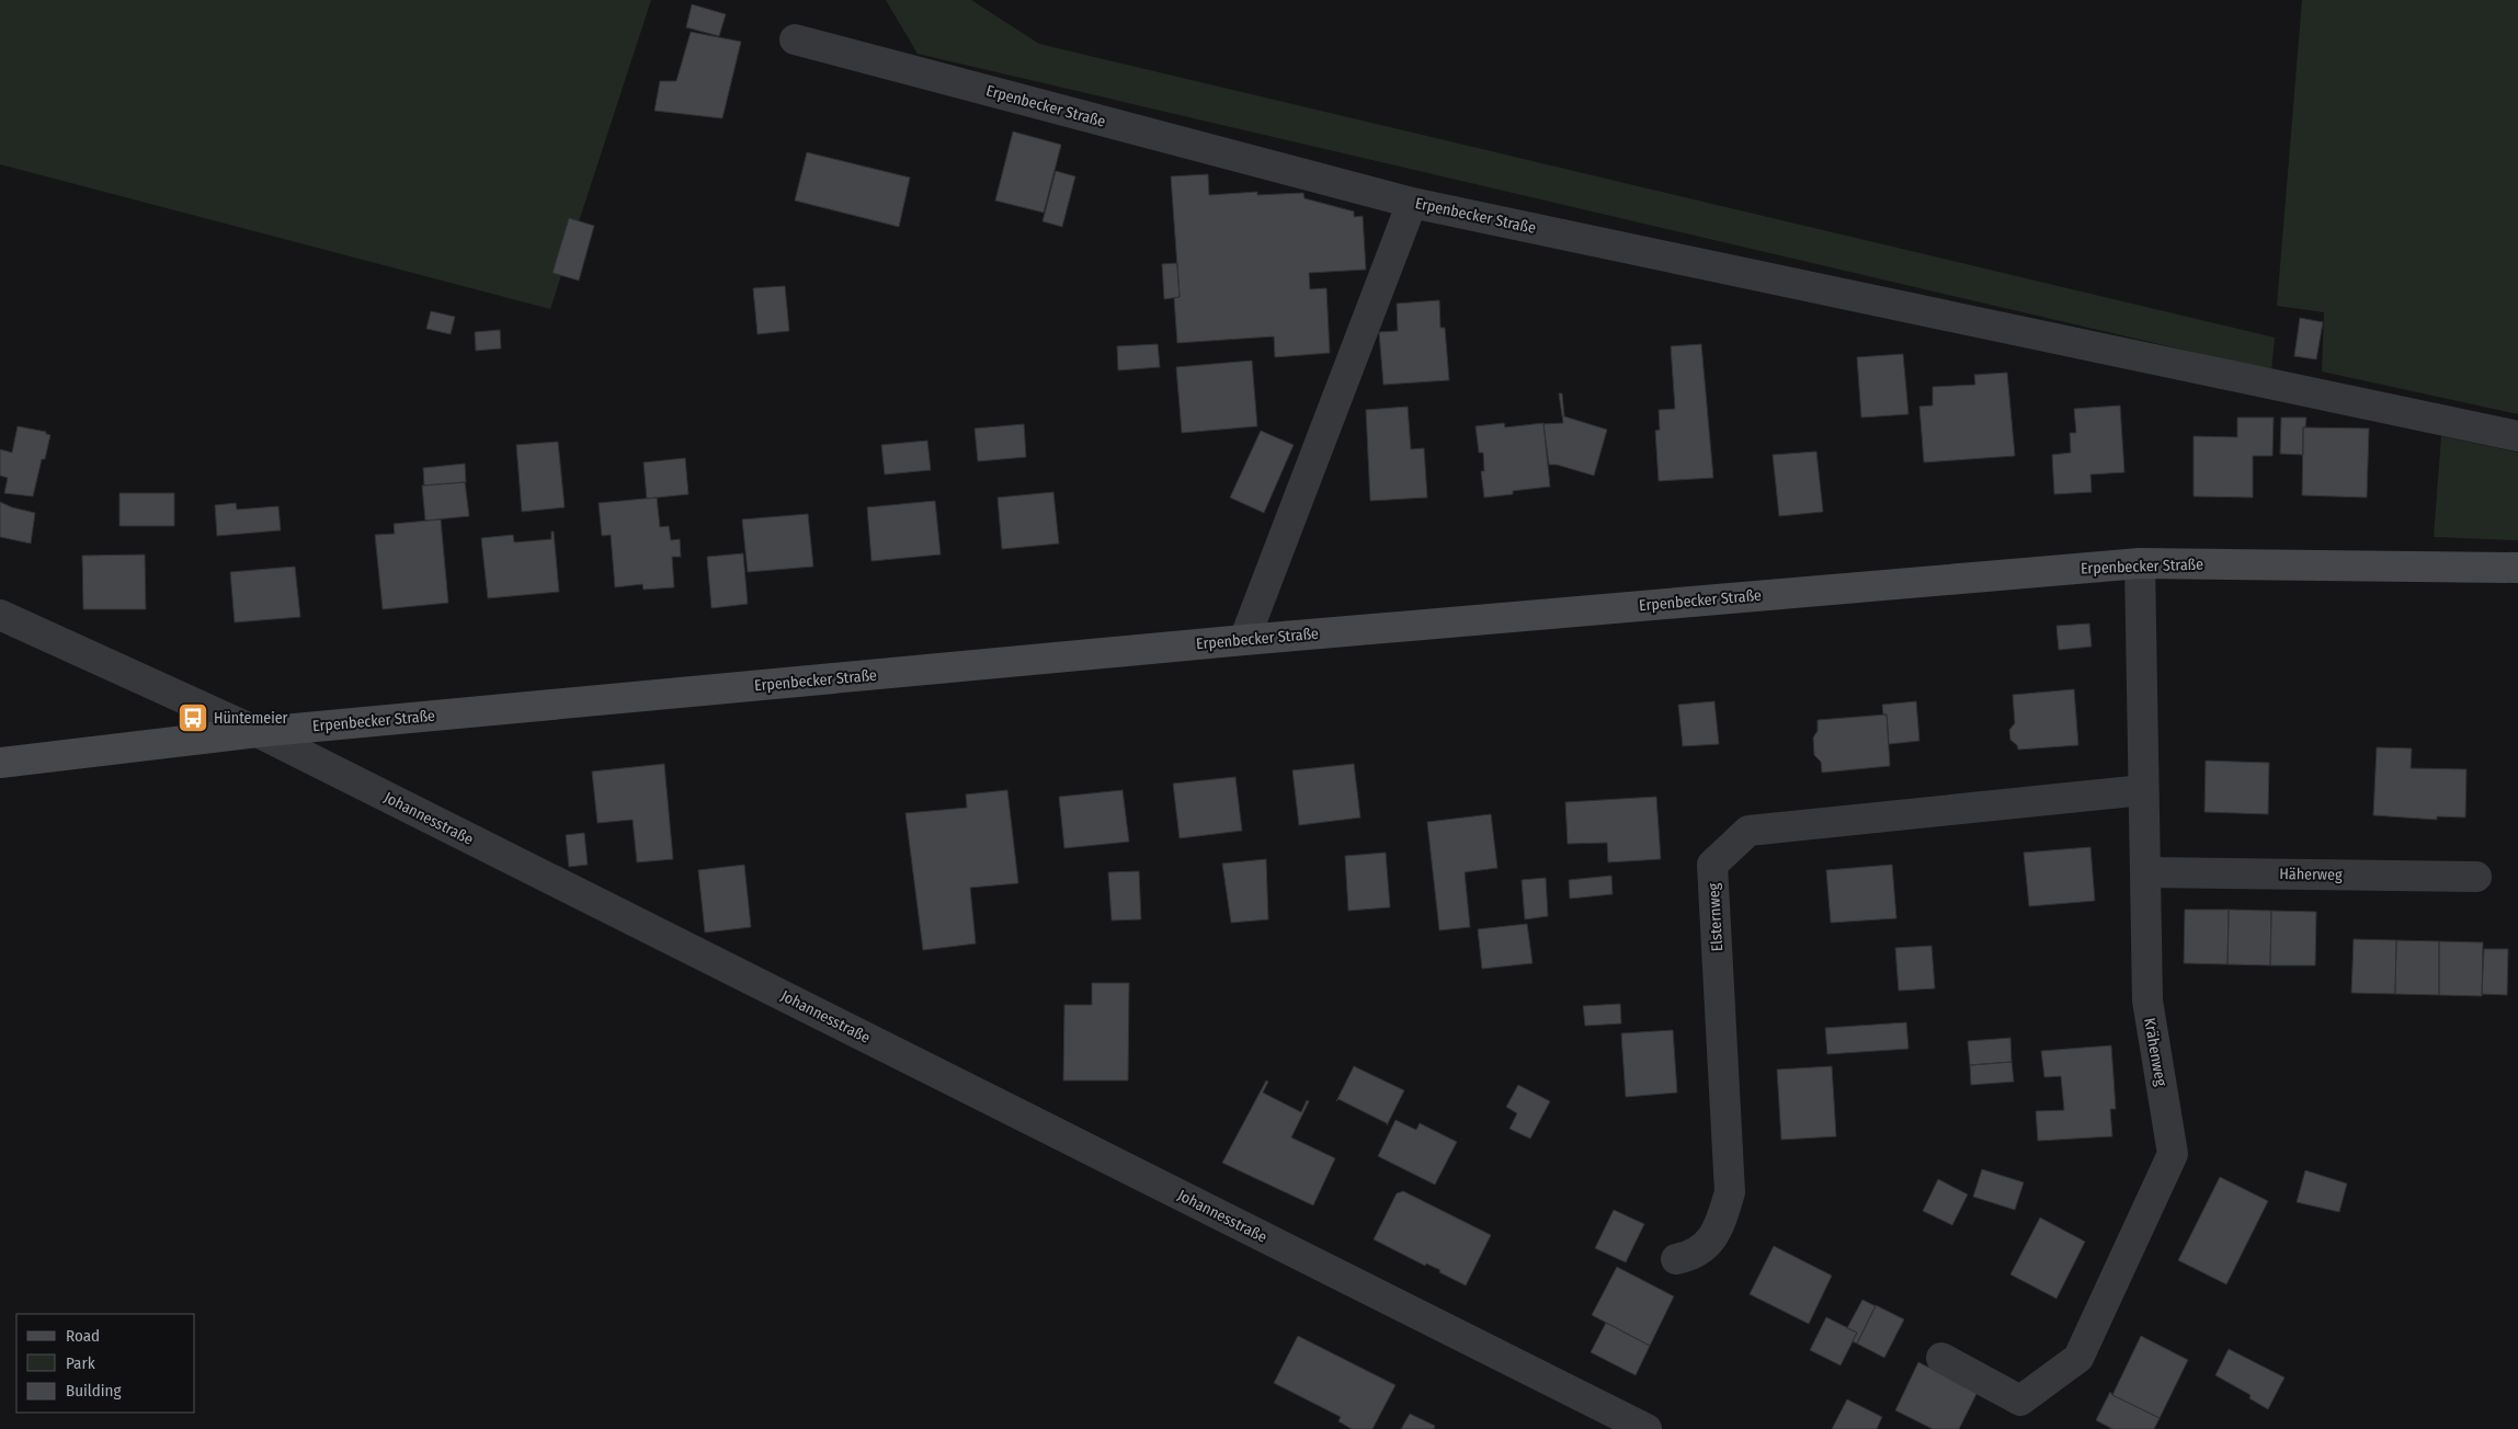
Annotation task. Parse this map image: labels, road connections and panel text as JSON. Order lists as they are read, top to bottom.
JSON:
{
  "streets": {
    "main road": ["Erpenbecker Straße"],
    "street": [
      "Johannesstraße",
      "Häherweg",
      "Elsternweg",
      "Krähenweg"
    ]
  },
  "crossings": [
    ["Erpenbecker Straße", "Johannesstraße"],
    ["Erpenbecker Straße", "Krähenweg"],
    ["Häherweg", "Krähenweg"],
    ["Elsternweg", "Krähenweg"]
  ],
  "places": {
    "bus stop": ["Hüntemeier"]
  },
  "legend": ["Road", "Park", "Building"]
}
